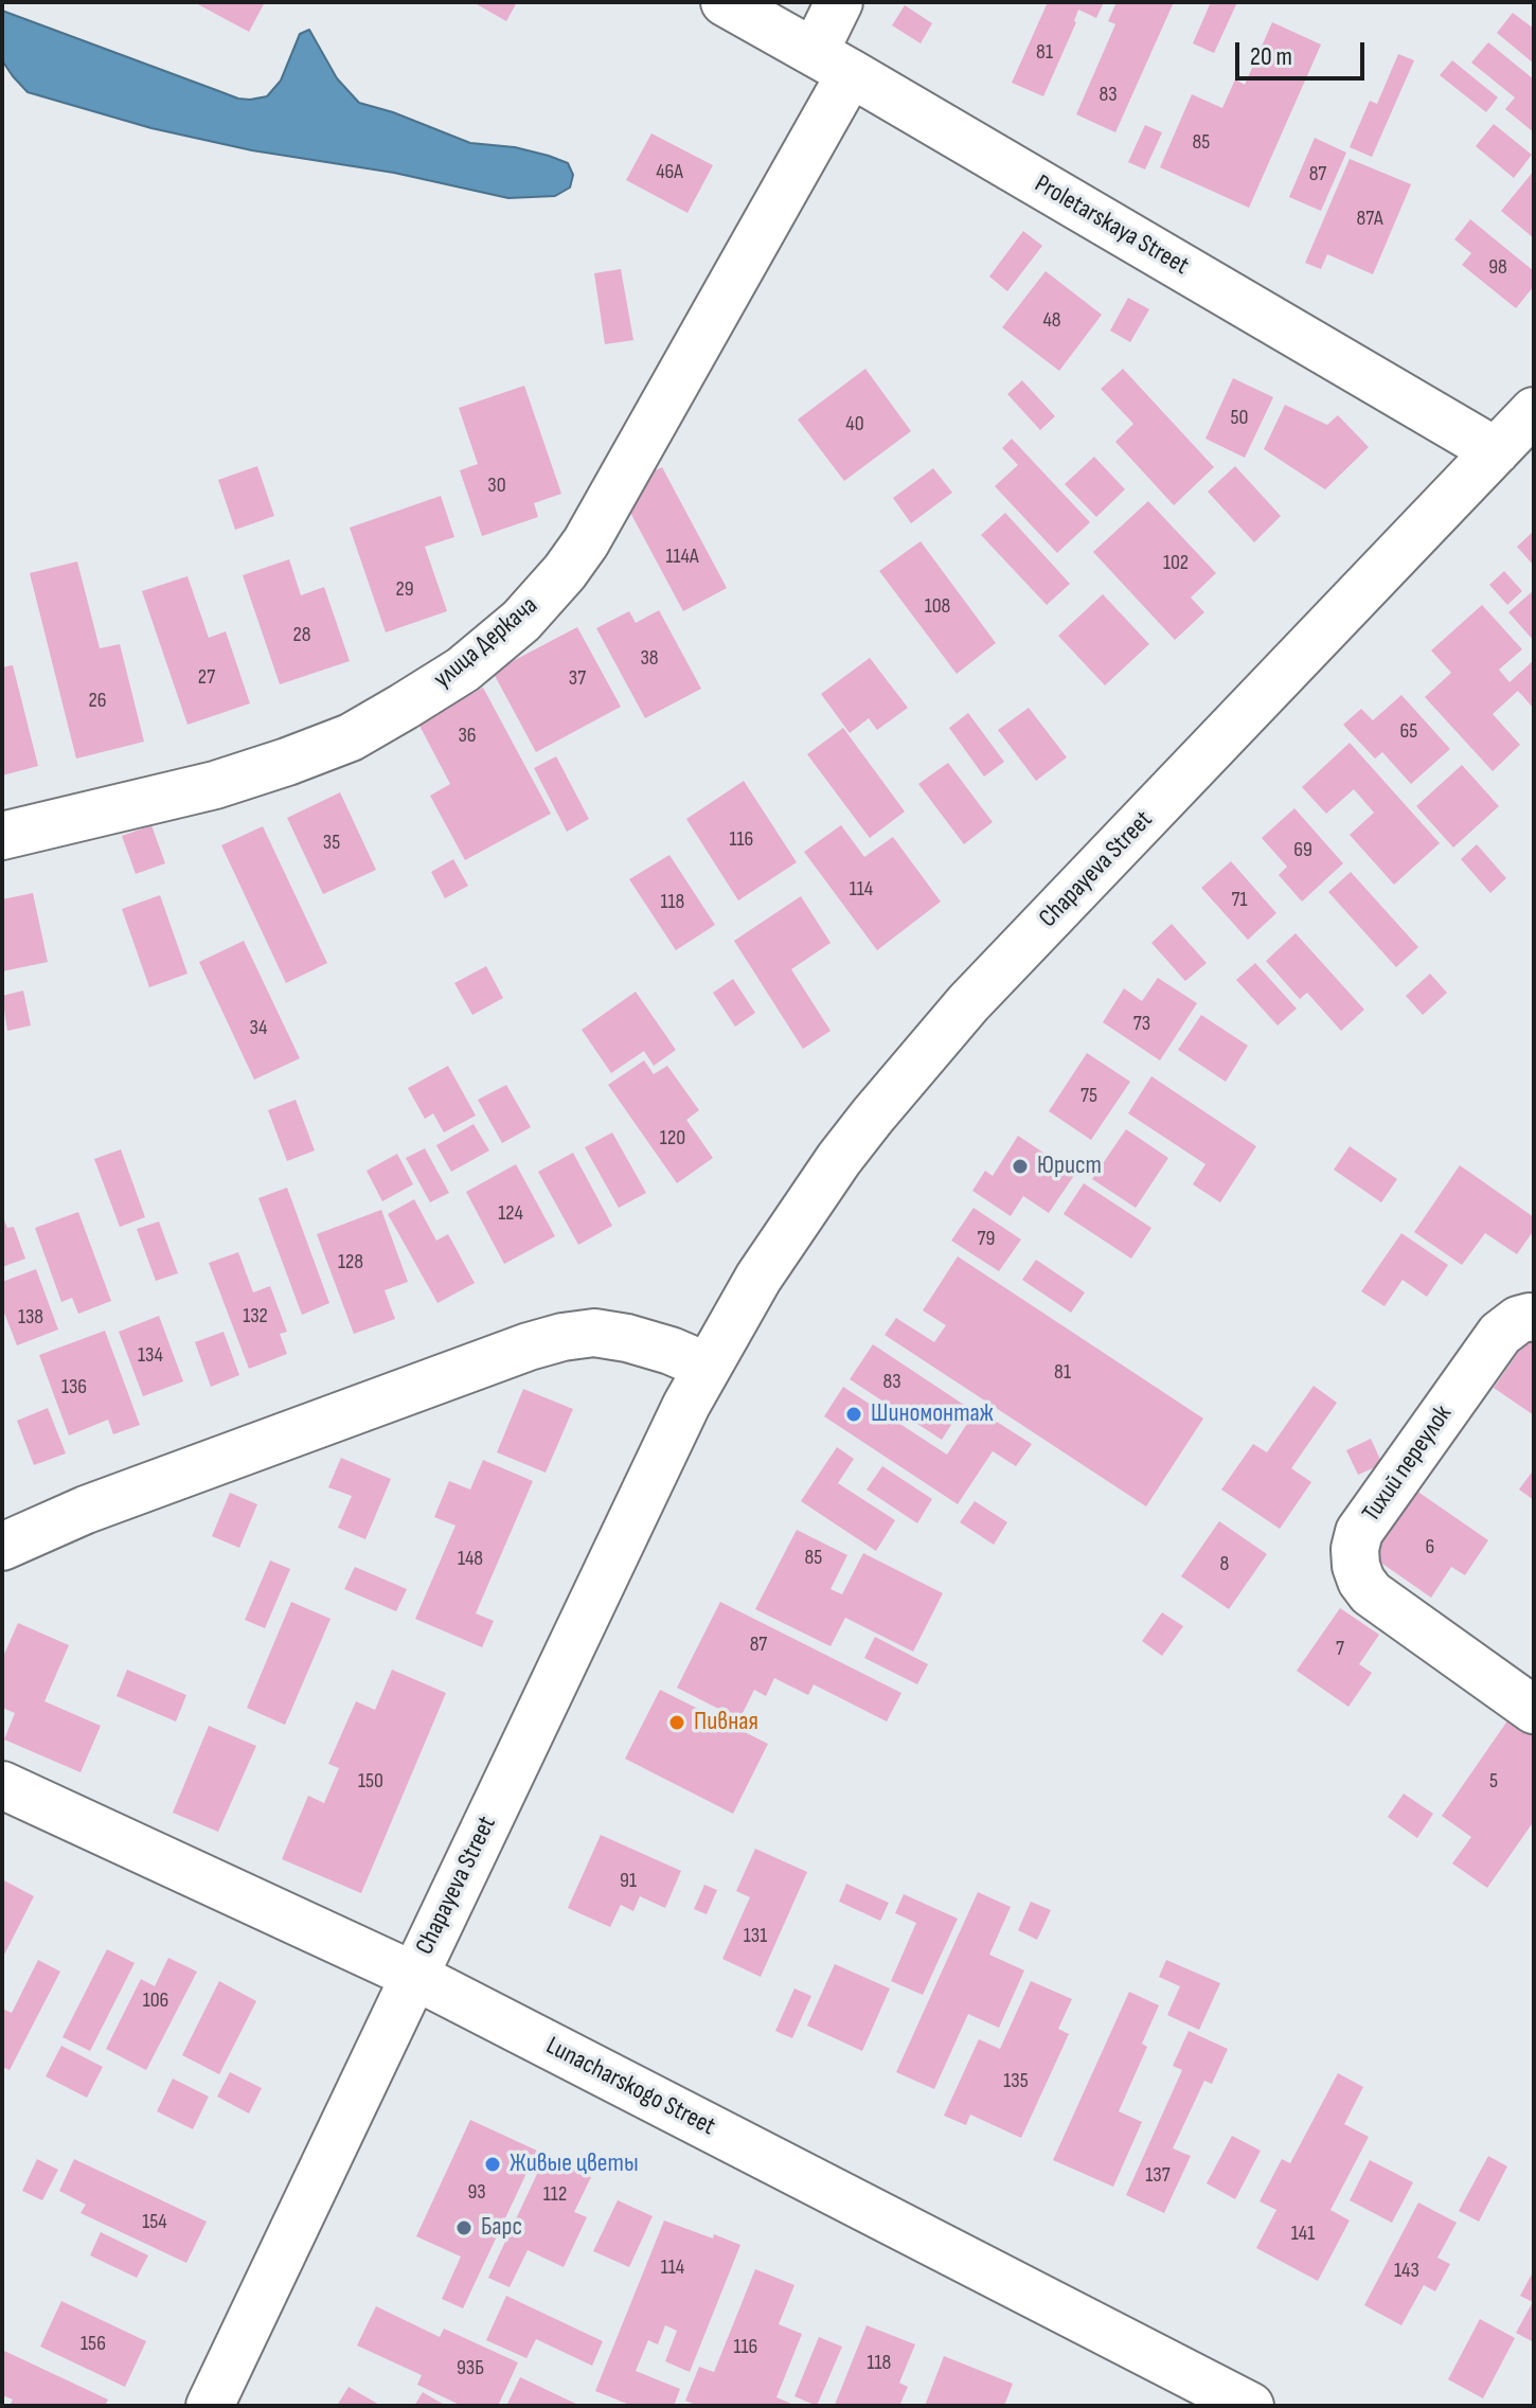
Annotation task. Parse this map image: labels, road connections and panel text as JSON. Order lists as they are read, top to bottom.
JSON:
{
  "streets": {
    "street": [
      "Proletarskaya Street",
      "улица Деркача",
      "Chapayeva Street",
      "Тихий переулок",
      "Lunacharskogo Street"
    ]
  },
  "crossings": [
    ["Proletarskaya Street", "улица Деркача"],
    ["Proletarskaya Street", "Chapayeva Street"],
    ["Chapayeva Street", "Lunacharskogo Street"]
  ],
  "places": [
    "Юрист",
    "Шиномонтаж",
    "Пивная",
    "Живые цветы",
    "Барс"
  ],
  "house_numbers": [
    "81",
    "83",
    "85",
    "46А",
    "87",
    "87А",
    "98",
    "48",
    "50",
    "40",
    "30",
    "114А",
    "102",
    "29",
    "108",
    "28",
    "38",
    "27",
    "37",
    "26",
    "65",
    "36",
    "116",
    "35",
    "69",
    "114",
    "71",
    "118",
    "73",
    "34",
    "75",
    "120",
    "124",
    "79",
    "128",
    "132",
    "138",
    "134",
    "81",
    "83",
    "136",
    "6",
    "85",
    "148",
    "8",
    "87",
    "7",
    "150",
    "5",
    "91",
    "131",
    "106",
    "135",
    "137",
    "93",
    "112",
    "154",
    "141",
    "114",
    "143",
    "156",
    "116",
    "118",
    "93Б"
  ],
  "scale_bar": "20 m"
}
